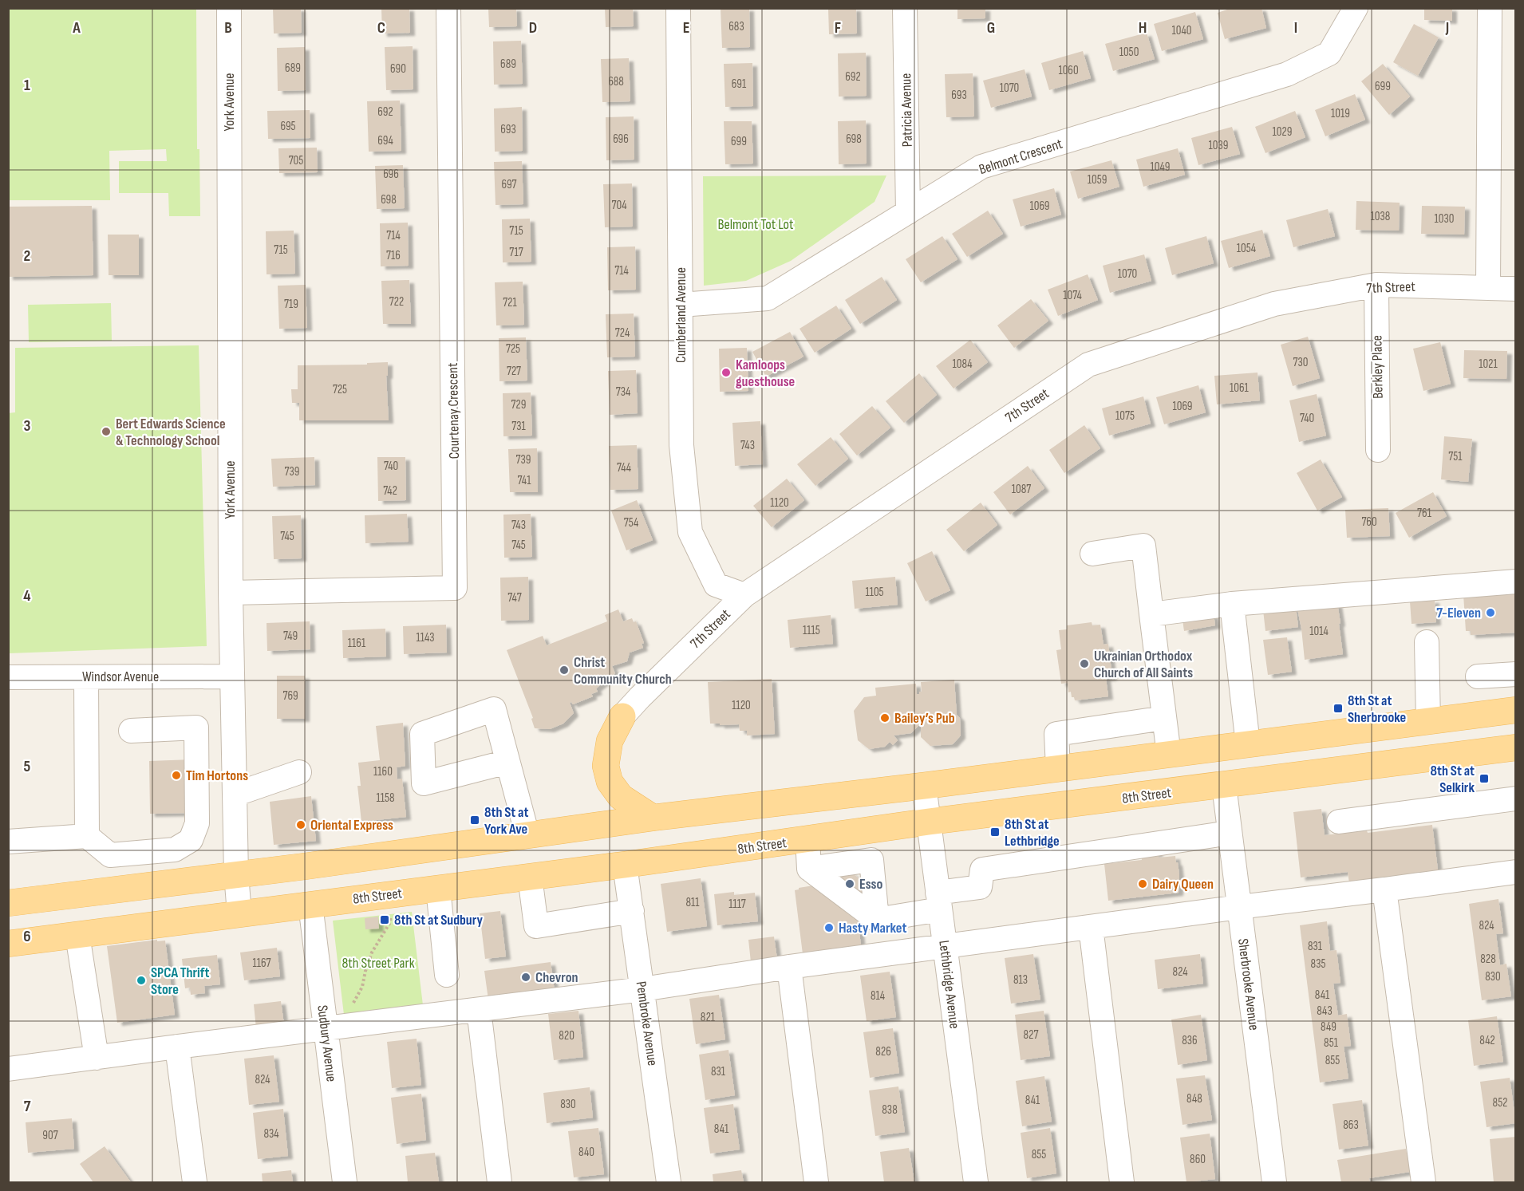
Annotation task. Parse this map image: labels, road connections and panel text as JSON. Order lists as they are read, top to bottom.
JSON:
{
  "streets": {
    "main road": ["8th Street"],
    "street": [
      "York Avenue",
      "Patricia Avenue",
      "Belmont Crescent",
      "7th Street",
      "Cumberland Avenue",
      "Berkley Place",
      "Courtenay Crescent",
      "Windsor Avenue",
      "Lethbridge Avenue",
      "Sherbrooke Avenue",
      "Pembroke Avenue",
      "Sudbury Avenue"
    ]
  },
  "crossings": [
    ["York Avenue", "Courtenay Crescent"],
    ["York Avenue", "Windsor Avenue"],
    ["York Avenue", "8th Street"],
    ["Patricia Avenue", "Belmont Crescent"],
    ["Belmont Crescent", "Cumberland Avenue"],
    ["7th Street", "Cumberland Avenue"],
    ["7th Street", "Berkley Place"],
    ["8th Street", "Lethbridge Avenue"],
    ["8th Street", "Sherbrooke Avenue"],
    ["8th Street", "Pembroke Avenue"],
    ["8th Street", "Sudbury Avenue"]
  ],
  "parks": ["Belmont Tot Lot", "8th Street Park"],
  "places": {
    "other": [
      "Kamloops guesthouse",
      "Bert Edwards Science & Technology School",
      "7-Eleven",
      "Ukrainian Orthodox Church of All Saints",
      "Christ Community Church",
      "Bailey’s Pub",
      "Tim Hortons",
      "Oriental Express",
      "Esso",
      "Dairy Queen",
      "Hasty Market",
      "Chevron",
      "SPCA Thrift Store"
    ],
    "transit": [
      "8th St at Sherbrooke",
      "8th St at Selkirk",
      "8th St at York Ave",
      "8th St at Lethbridge",
      "8th St at Sudbury"
    ]
  },
  "house_numbers": [
    "683",
    "1040",
    "1050",
    "689",
    "689",
    "690",
    "1060",
    "692",
    "688",
    "691",
    "699",
    "1070",
    "693",
    "692",
    "1019",
    "695",
    "693",
    "1029",
    "696",
    "698",
    "694",
    "699",
    "1039",
    "705",
    "1049",
    "696",
    "1059",
    "697",
    "698",
    "704",
    "1069",
    "1038",
    "1030",
    "715",
    "714",
    "1054",
    "715",
    "717",
    "716",
    "714",
    "1070",
    "1074",
    "722",
    "721",
    "719",
    "724",
    "725",
    "730",
    "1084",
    "1021",
    "727",
    "1061",
    "725",
    "734",
    "729",
    "1069",
    "1075",
    "740",
    "731",
    "743",
    "751",
    "739",
    "740",
    "744",
    "739",
    "741",
    "1087",
    "742",
    "1120",
    "761",
    "760",
    "754",
    "743",
    "745",
    "745",
    "1105",
    "747",
    "1115",
    "1014",
    "749",
    "1143",
    "1161",
    "769",
    "1120",
    "1160",
    "1158",
    "811",
    "1117",
    "824",
    "831",
    "828",
    "1167",
    "835",
    "824",
    "830",
    "813",
    "841",
    "814",
    "843",
    "821",
    "849",
    "827",
    "820",
    "836",
    "842",
    "851",
    "826",
    "855",
    "831",
    "824",
    "848",
    "841",
    "852",
    "830",
    "838",
    "863",
    "841",
    "834",
    "907",
    "840",
    "855",
    "860"
  ],
  "grid": {
    "columns": [
      "A",
      "B",
      "C",
      "D",
      "E",
      "F",
      "G",
      "H",
      "I",
      "J"
    ],
    "rows": [
      "1",
      "2",
      "3",
      "4",
      "5",
      "6",
      "7"
    ]
  }
}
